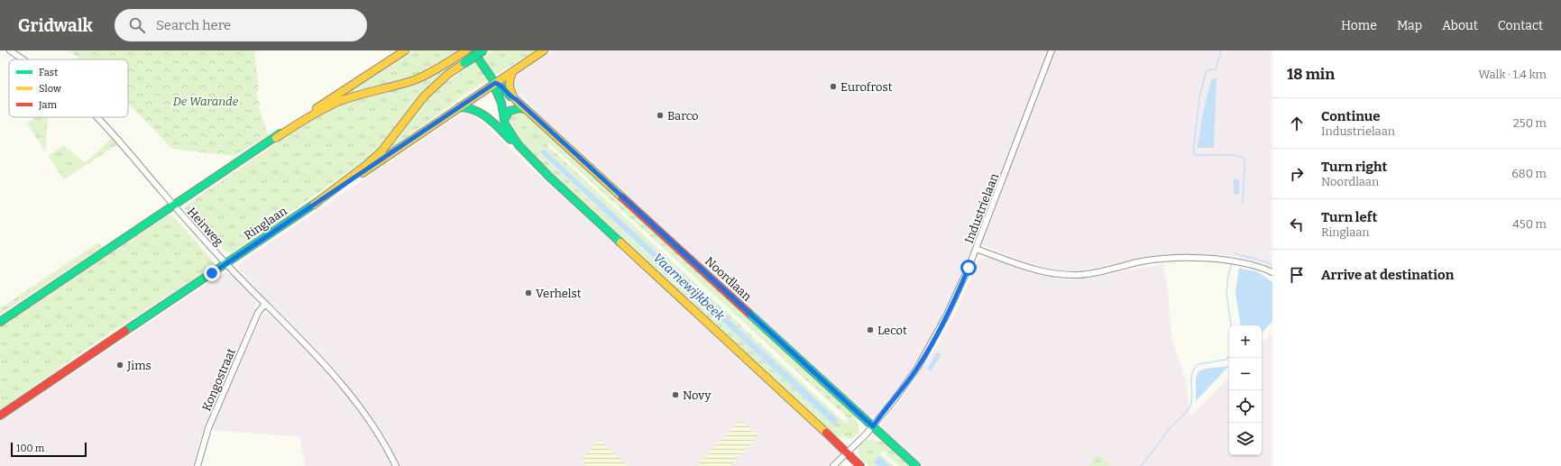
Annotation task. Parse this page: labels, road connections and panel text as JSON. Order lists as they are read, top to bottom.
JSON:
{
  "streets": {
    "main road": ["Ringlaan", "Noordlaan"],
    "street": ["Industrielaan", "Heirweg", "Kongostraat"]
  },
  "crossings": [
    ["Industrielaan", "Noordlaan"],
    ["Ringlaan", "Heirweg"],
    ["Ringlaan", "Noordlaan"],
    ["Heirweg", "Kongostraat"]
  ],
  "water": ["Vaarnewijkbeek"],
  "parks": ["De Warande"],
  "places": [
    "Eurofrost",
    "Barco",
    "Verhelst",
    "Lecot",
    "Jims",
    "Novy"
  ],
  "legend": ["Fast", "Slow", "Jam"],
  "scale_bar": "100 m",
  "page": {
    "header": "Gridwalk",
    "search": "Search here",
    "nav": [
      "Home",
      "Map",
      "About",
      "Contact"
    ],
    "heading": ["18 min", "Walk · 1.4 km"],
    "list": [
      ["Continue", "Industrielaan", "250 m"],
      ["Turn right", "Noordlaan", "680 m"],
      ["Turn left", "Ringlaan", "450 m"],
      "Arrive at destination"
    ],
    "map_buttons": ["+", "−"],
    "scale": "100 m"
  }
}
